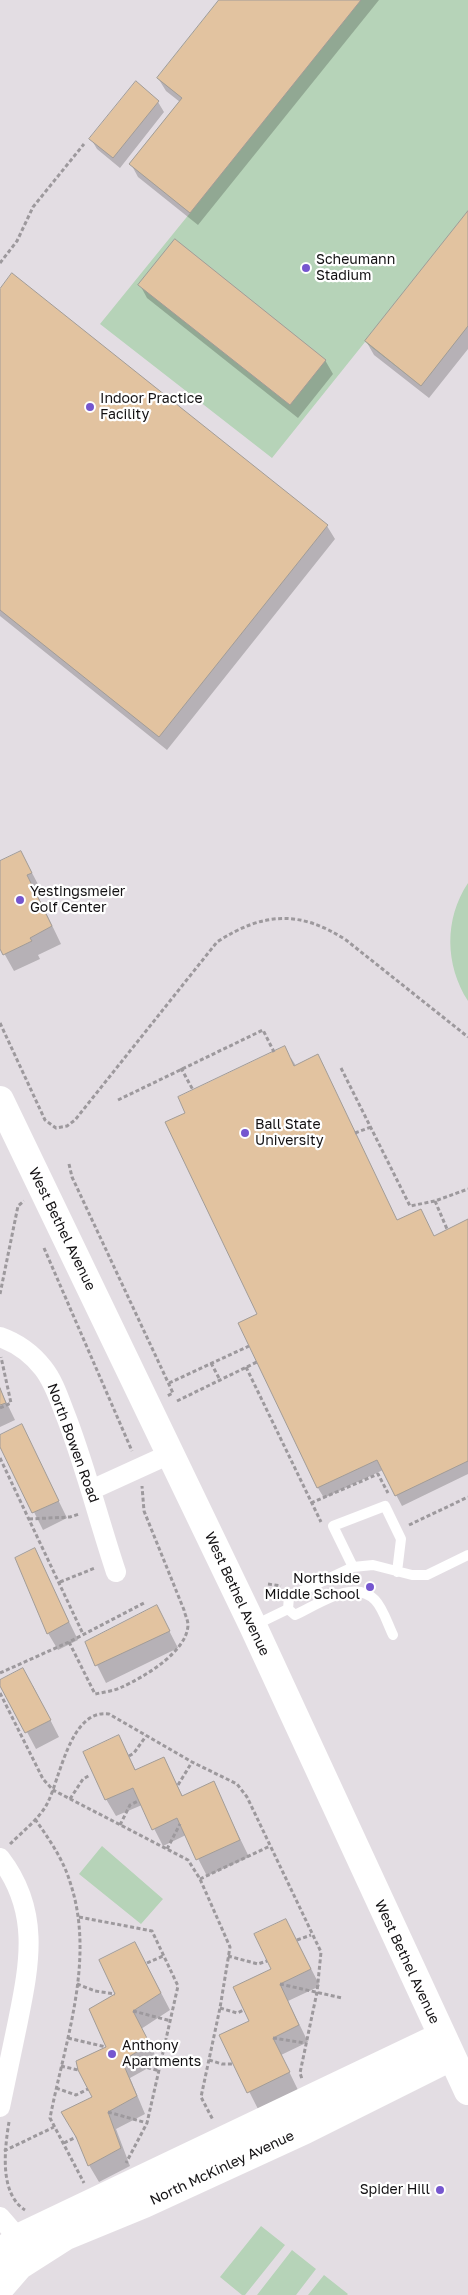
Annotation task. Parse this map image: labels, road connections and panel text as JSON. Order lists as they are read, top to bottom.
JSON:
{
  "streets": {
    "main road": ["West Bethel Avenue", "North McKinley Avenue"],
    "street": ["North Bowen Road"]
  },
  "crossings": [
    ["West Bethel Avenue", "North McKinley Avenue"]
  ],
  "places": [
    "Scheumann Stadium",
    "Indoor Practice Facility",
    "Yestingsmeier Golf Center",
    "Ball State University",
    "Northside Middle School",
    "Anthony Apartments",
    "Spider Hill"
  ]
}
